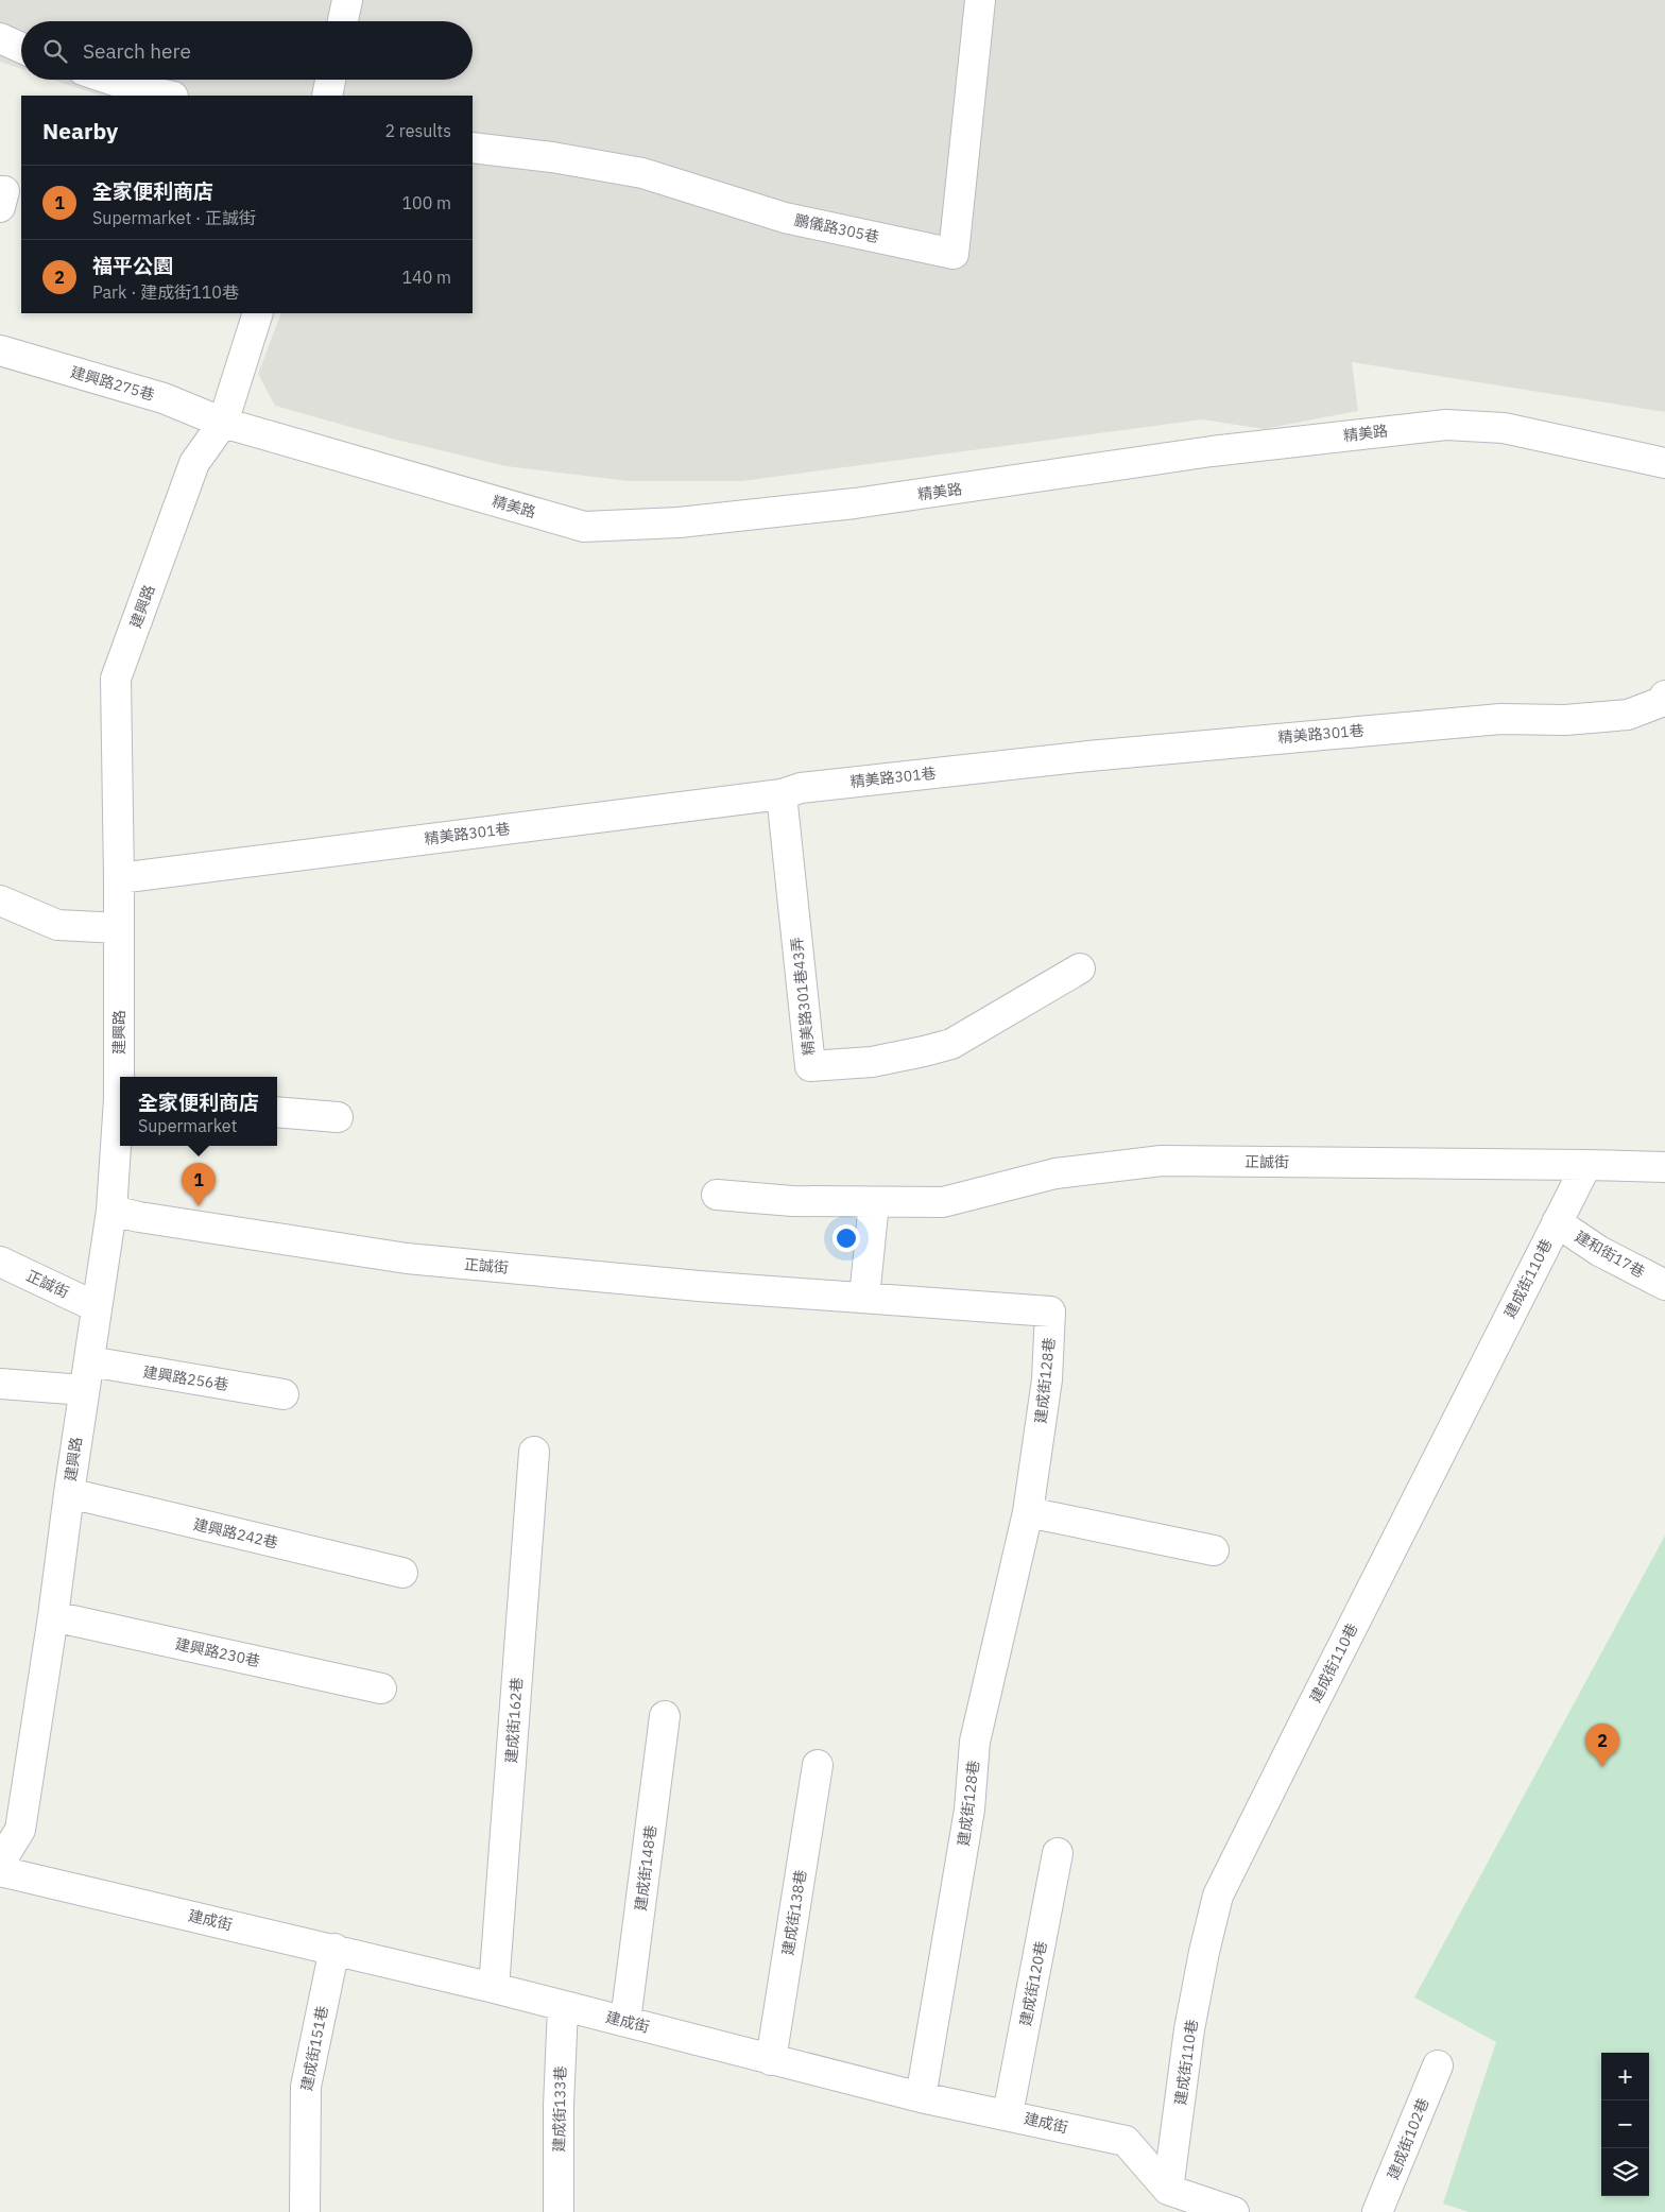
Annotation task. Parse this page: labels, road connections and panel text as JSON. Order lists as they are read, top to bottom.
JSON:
{
  "streets": {
    "street": [
      "鵬儀路305巷",
      "建興路275巷",
      "精美路",
      "建興路",
      "精美路301巷",
      "精美路301巷43弄",
      "正誠街",
      "建和街17巷",
      "建成街110巷",
      "建興路256巷",
      "建成街128巷",
      "建興路242巷",
      "建興路230巷",
      "建成街162巷",
      "建成街148巷",
      "建成街138巷",
      "建成街",
      "建成街120巷",
      "建成街151巷",
      "建成街133巷",
      "建成街102巷"
    ]
  },
  "crossings": [
    ["建興路275巷", "精美路"],
    ["建興路275巷", "建興路"],
    ["精美路", "建興路"],
    ["建興路", "精美路301巷"],
    ["建興路", "正誠街"],
    ["建興路", "建興路256巷"],
    ["建興路", "建興路242巷"],
    ["建興路", "建興路230巷"],
    ["精美路301巷", "精美路301巷43弄"],
    ["正誠街", "建成街110巷"],
    ["正誠街", "建成街128巷"],
    ["建和街17巷", "建成街110巷"],
    ["建成街110巷", "建成街"],
    ["建成街128巷", "建成街"],
    ["建成街162巷", "建成街"],
    ["建成街148巷", "建成街"],
    ["建成街138巷", "建成街"],
    ["建成街", "建成街120巷"],
    ["建成街", "建成街151巷"],
    ["建成街", "建成街133巷"]
  ],
  "page": {
    "search": "Search here",
    "heading": ["Nearby", "2 results"],
    "list": [
      {
        "mark": "1",
        "name": "全家便利商店",
        "note": "Supermarket · 正誠街",
        "value": "100 m"
      },
      {
        "mark": "2",
        "name": "福平公園",
        "note": "Park · 建成街110巷",
        "value": "140 m"
      }
    ],
    "popup": ["全家便利商店", "Supermarket"],
    "pins": ["1", "2"],
    "map_buttons": ["+", "−"]
  }
}
